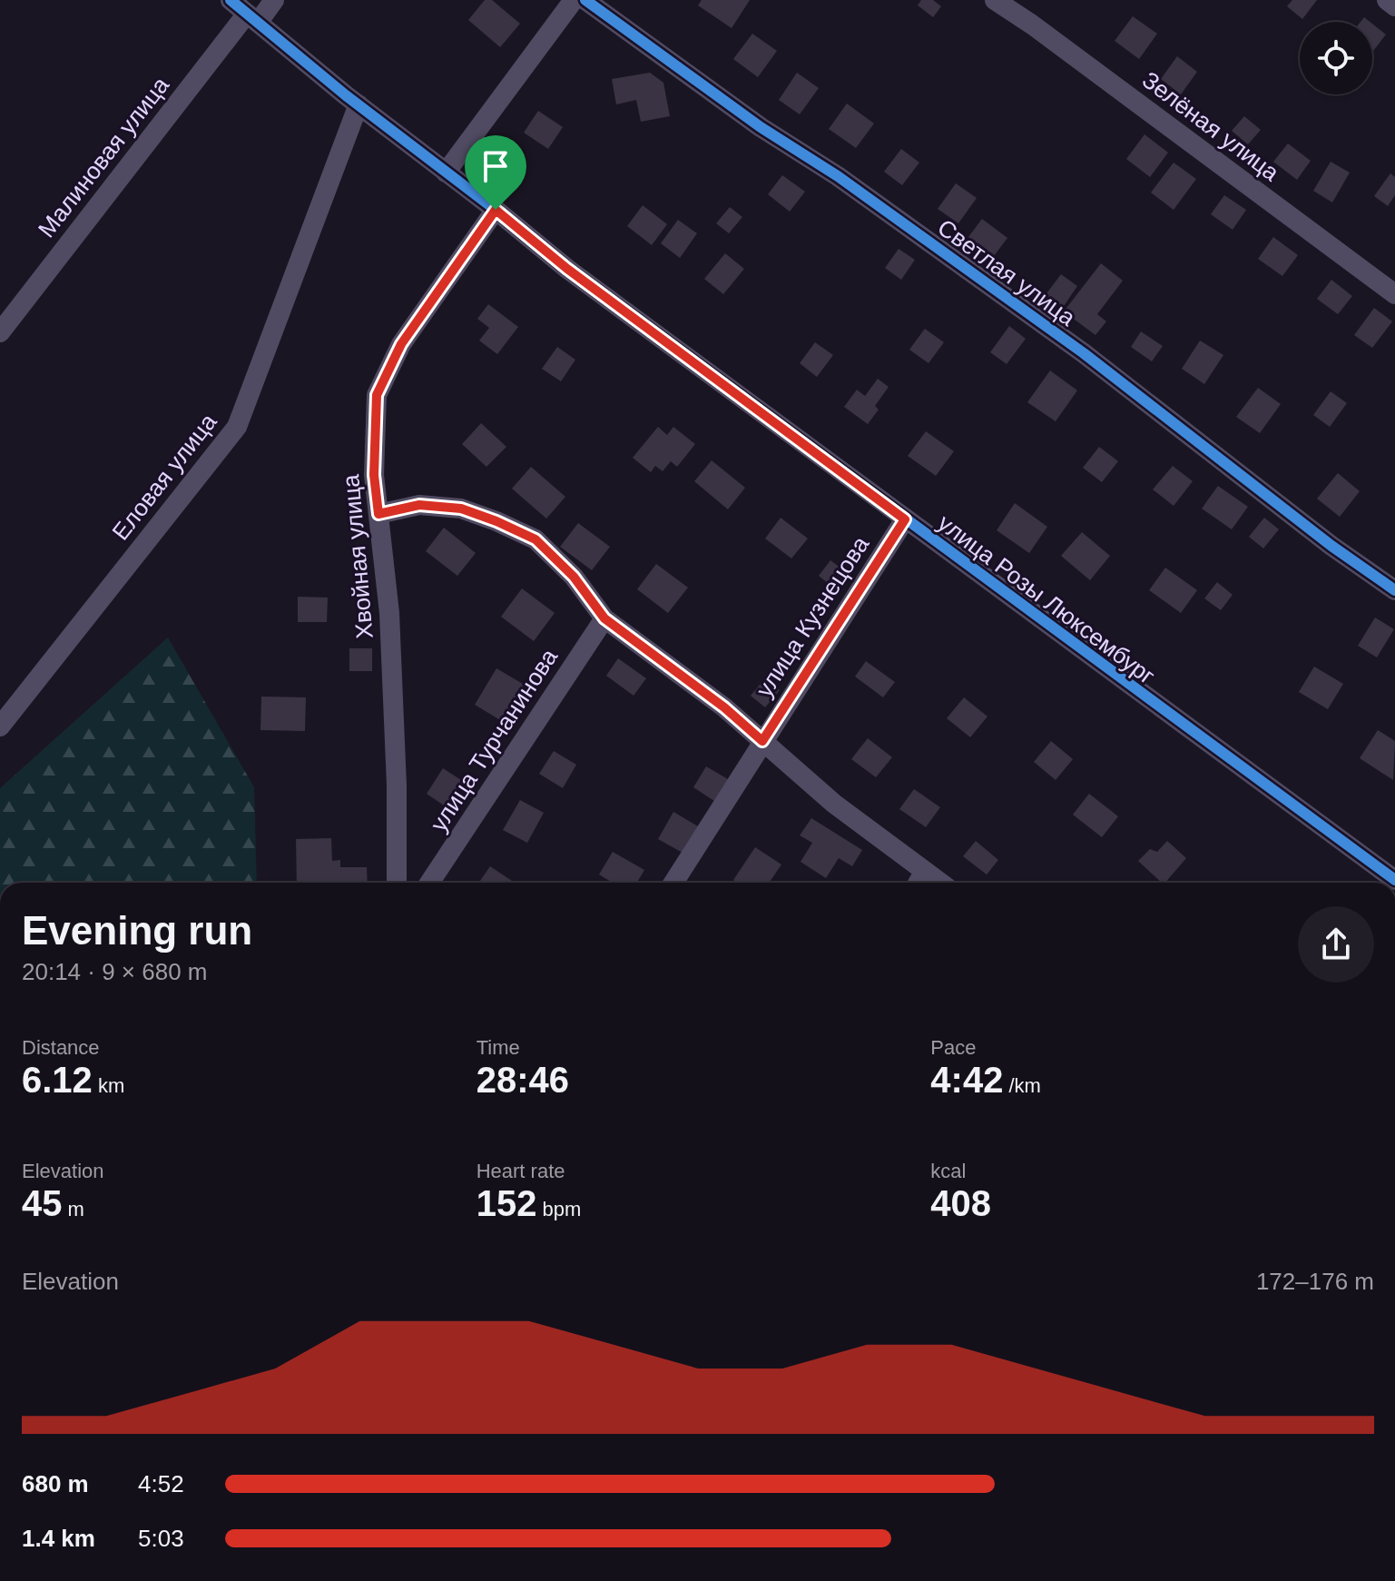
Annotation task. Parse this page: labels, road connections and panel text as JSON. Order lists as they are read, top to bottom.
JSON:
{
  "streets": {
    "street": [
      "Зелёная улица",
      "Малиновая улица",
      "Светлая улица",
      "Еловая улица",
      "Хвойная улица",
      "улица Розы Люксембург",
      "улица Кузнецова",
      "улица Турчанинова"
    ]
  },
  "crossings": [
    ["Малиновая улица", "улица Розы Люксембург"],
    ["Еловая улица", "улица Розы Люксембург"],
    ["Хвойная улица", "улица Розы Люксембург"],
    ["улица Розы Люксембург", "улица Кузнецова"]
  ],
  "page": {
    "heading": ["Evening run", "20:14 · 9 × 680 m"],
    "stats": [
      ["Distance", "6.12 km"],
      ["Time", "28:46"],
      ["Pace", "4:42 /km"],
      ["Elevation", "45 m"],
      ["Heart rate", "152 bpm"],
      ["kcal", "408"]
    ],
    "chart": ["Elevation", "172–176 m"],
    "list": [
      {
        "name": "680 m",
        "note": "4:52"
      },
      {
        "name": "1.4 km",
        "note": "5:03"
      }
    ]
  }
}
